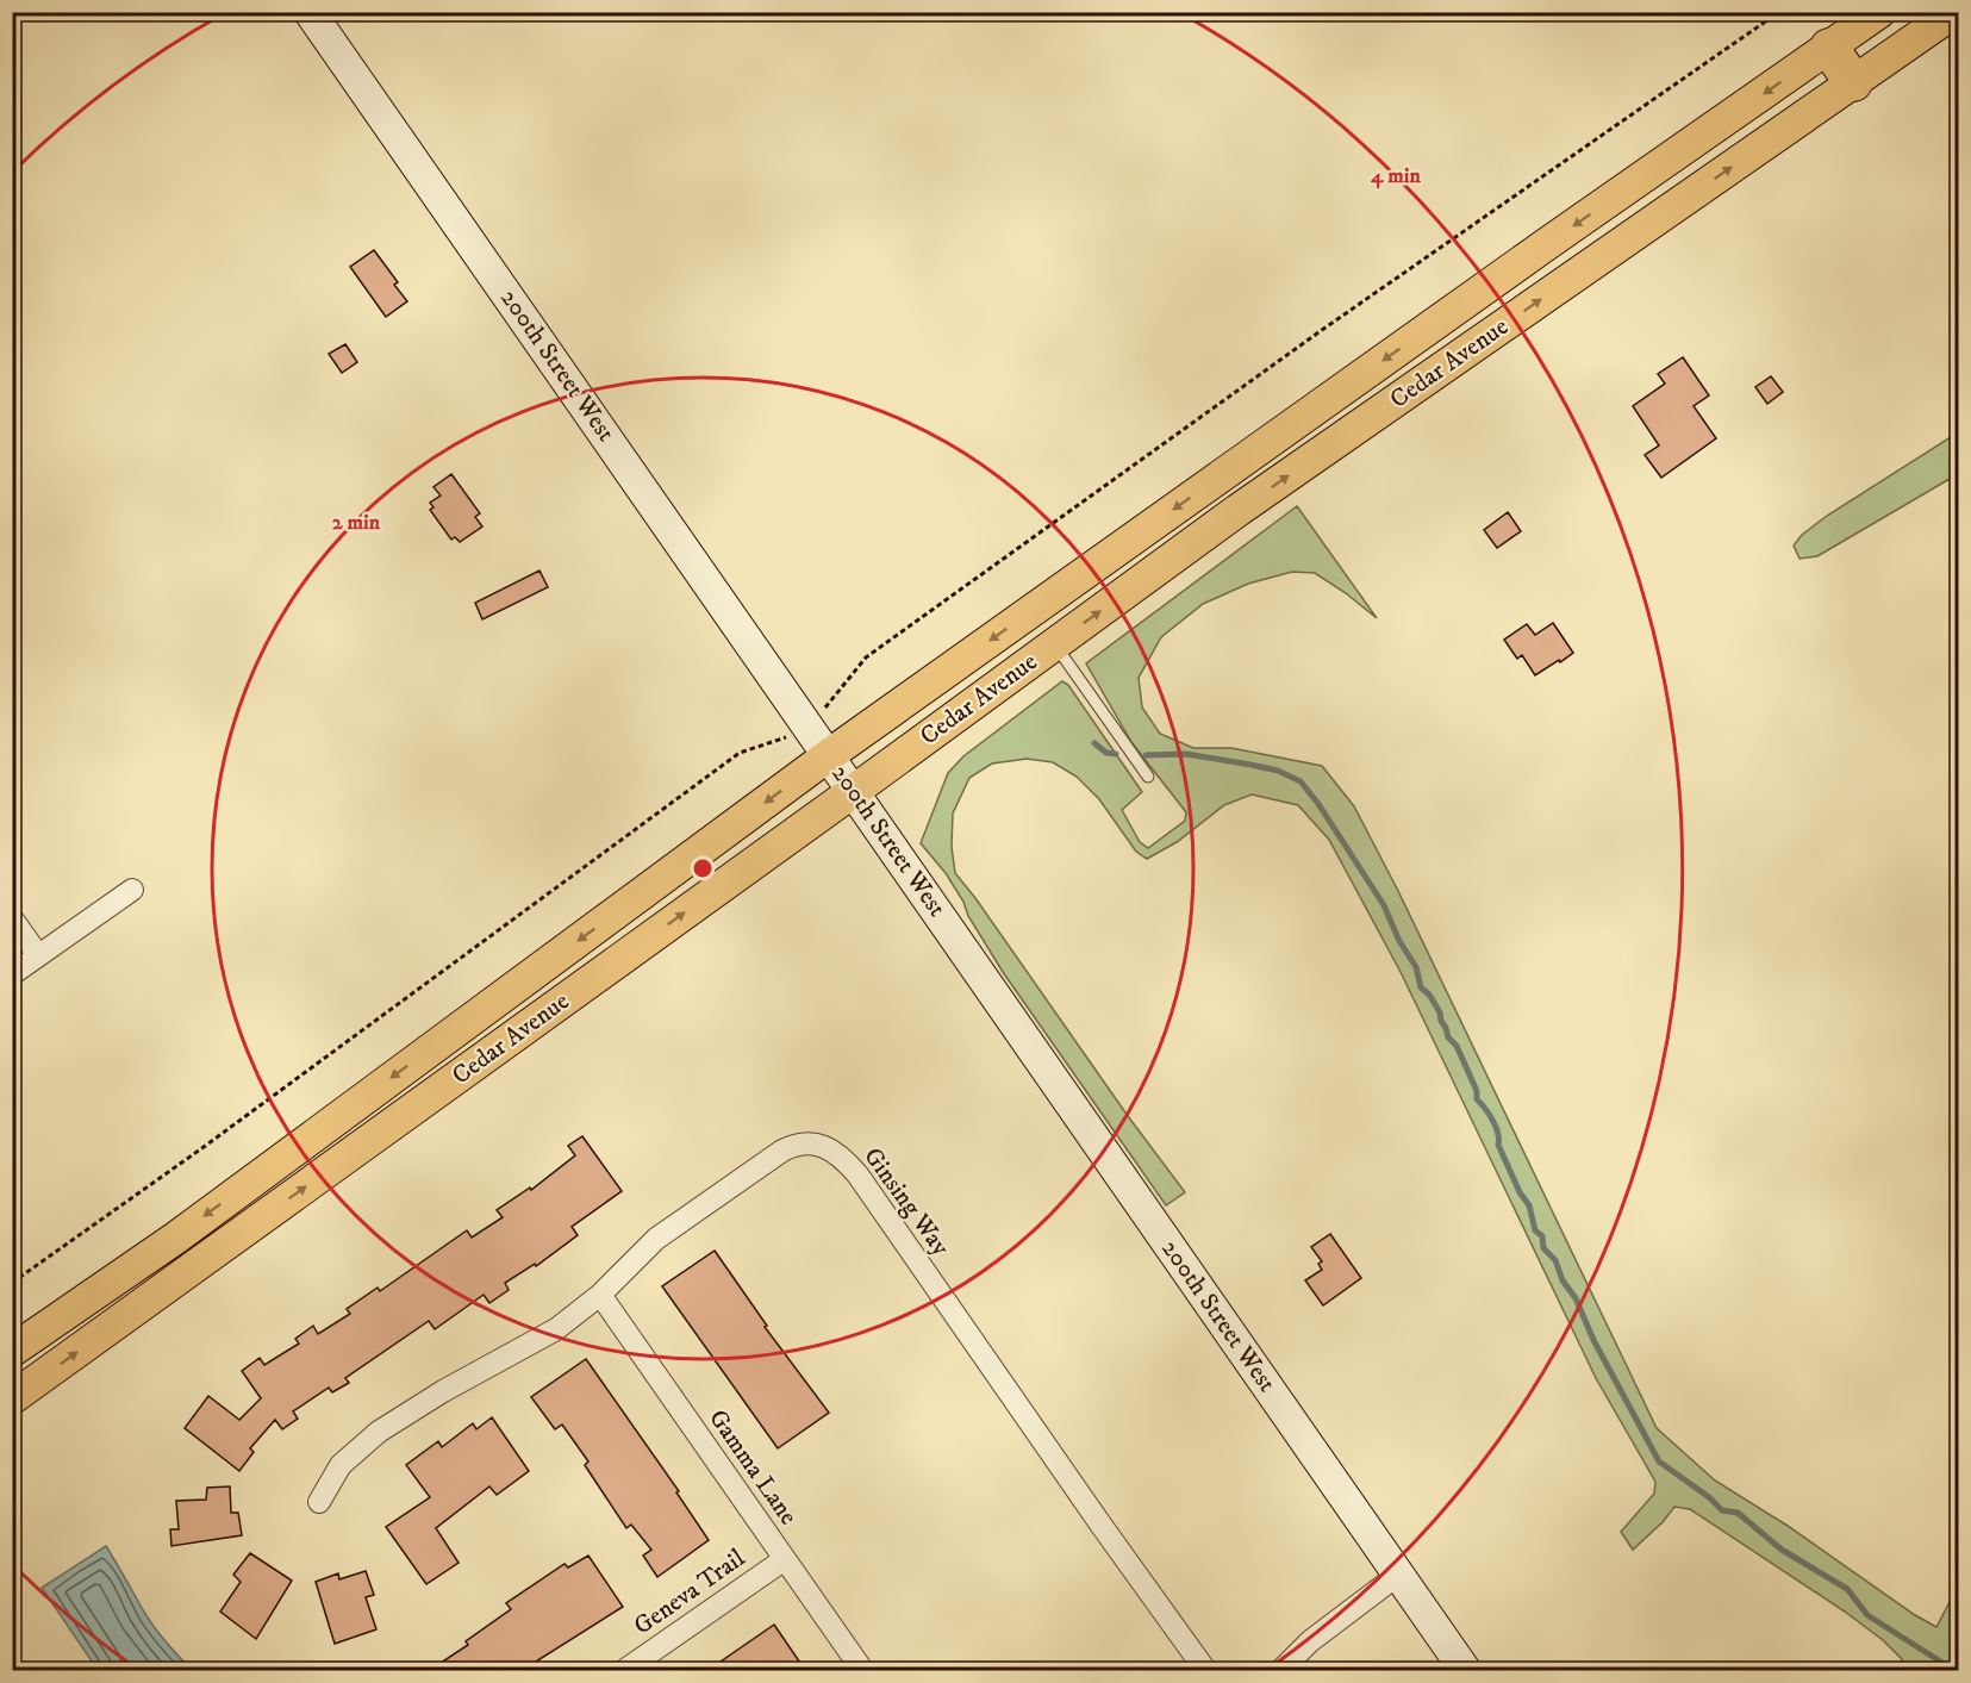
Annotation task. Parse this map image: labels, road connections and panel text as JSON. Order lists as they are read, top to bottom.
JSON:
{
  "streets": {
    "main road": ["Cedar Avenue"],
    "street": [
      "200th Street West",
      "Ginsing Way",
      "Gamma Lane",
      "Geneva Trail"
    ]
  },
  "crossings": [
    ["Cedar Avenue", "200th Street West"],
    ["Ginsing Way", "Gamma Lane"],
    ["Gamma Lane", "Geneva Trail"]
  ],
  "rings": ["4 min", "2 min"]
}
